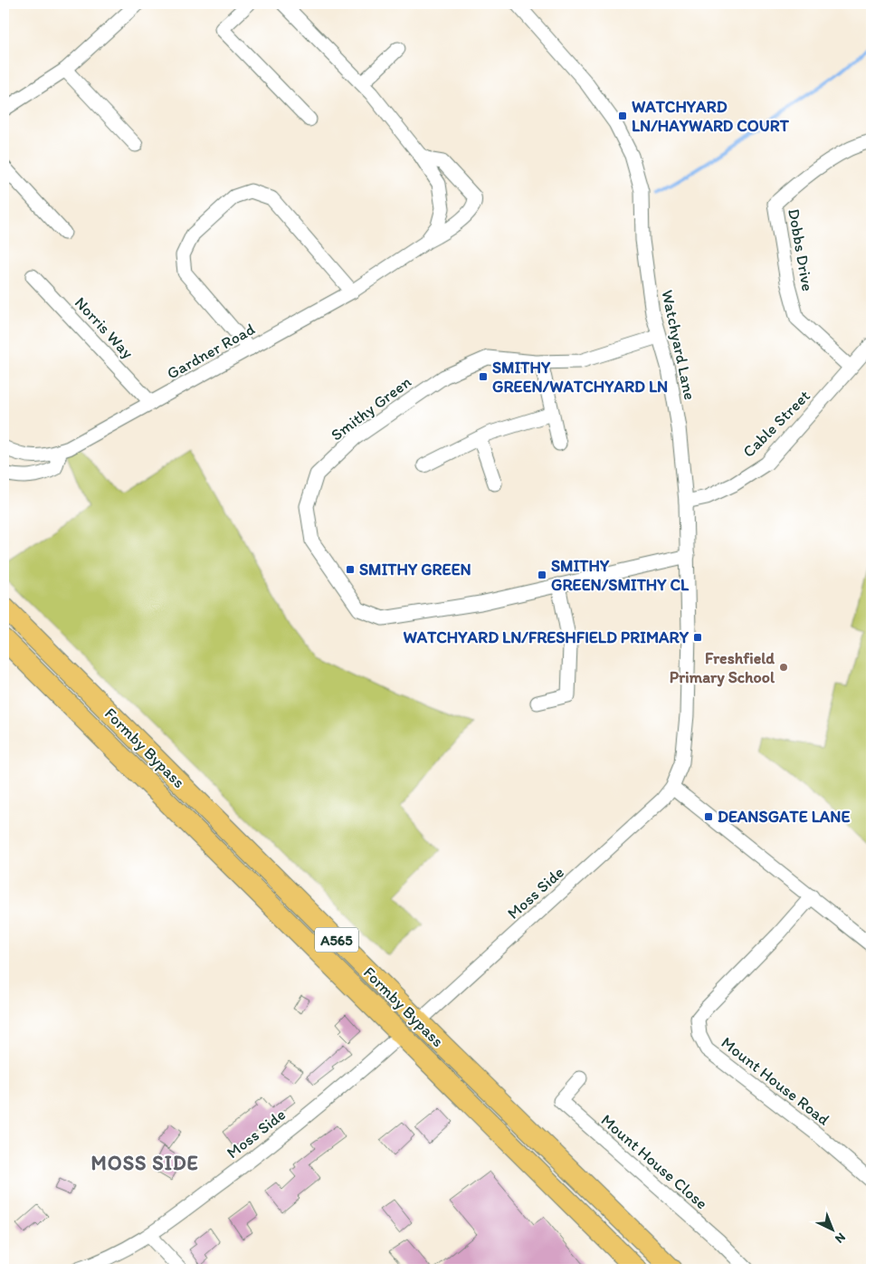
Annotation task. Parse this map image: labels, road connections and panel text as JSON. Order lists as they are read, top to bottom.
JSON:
{
  "streets": {
    "highway": ["Formby Bypass", "A565"],
    "street": [
      "Dobbs Drive",
      "Norris Way",
      "Watchyard Lane",
      "Gardner Road",
      "Smithy Green",
      "Cable Street",
      "Moss Side",
      "Mount House Road",
      "Mount House Close"
    ]
  },
  "crossings": [
    ["Dobbs Drive", "Cable Street"],
    ["Norris Way", "Gardner Road"],
    ["Watchyard Lane", "Smithy Green"],
    ["Watchyard Lane", "Cable Street"],
    ["Watchyard Lane", "Moss Side"],
    ["Formby Bypass", "Moss Side"]
  ],
  "districts": ["MOSS SIDE"],
  "places": {
    "transit": [
      "WATCHYARD LN/HAYWARD COURT",
      "SMITHY GREEN/WATCHYARD LN",
      "SMITHY GREEN",
      "SMITHY GREEN/SMITHY CL",
      "WATCHYARD LN/FRESHFIELD PRIMARY",
      "DEANSGATE LANE"
    ],
    "other": ["Freshfield Primary School"]
  },
  "north": "bottom right"
}
